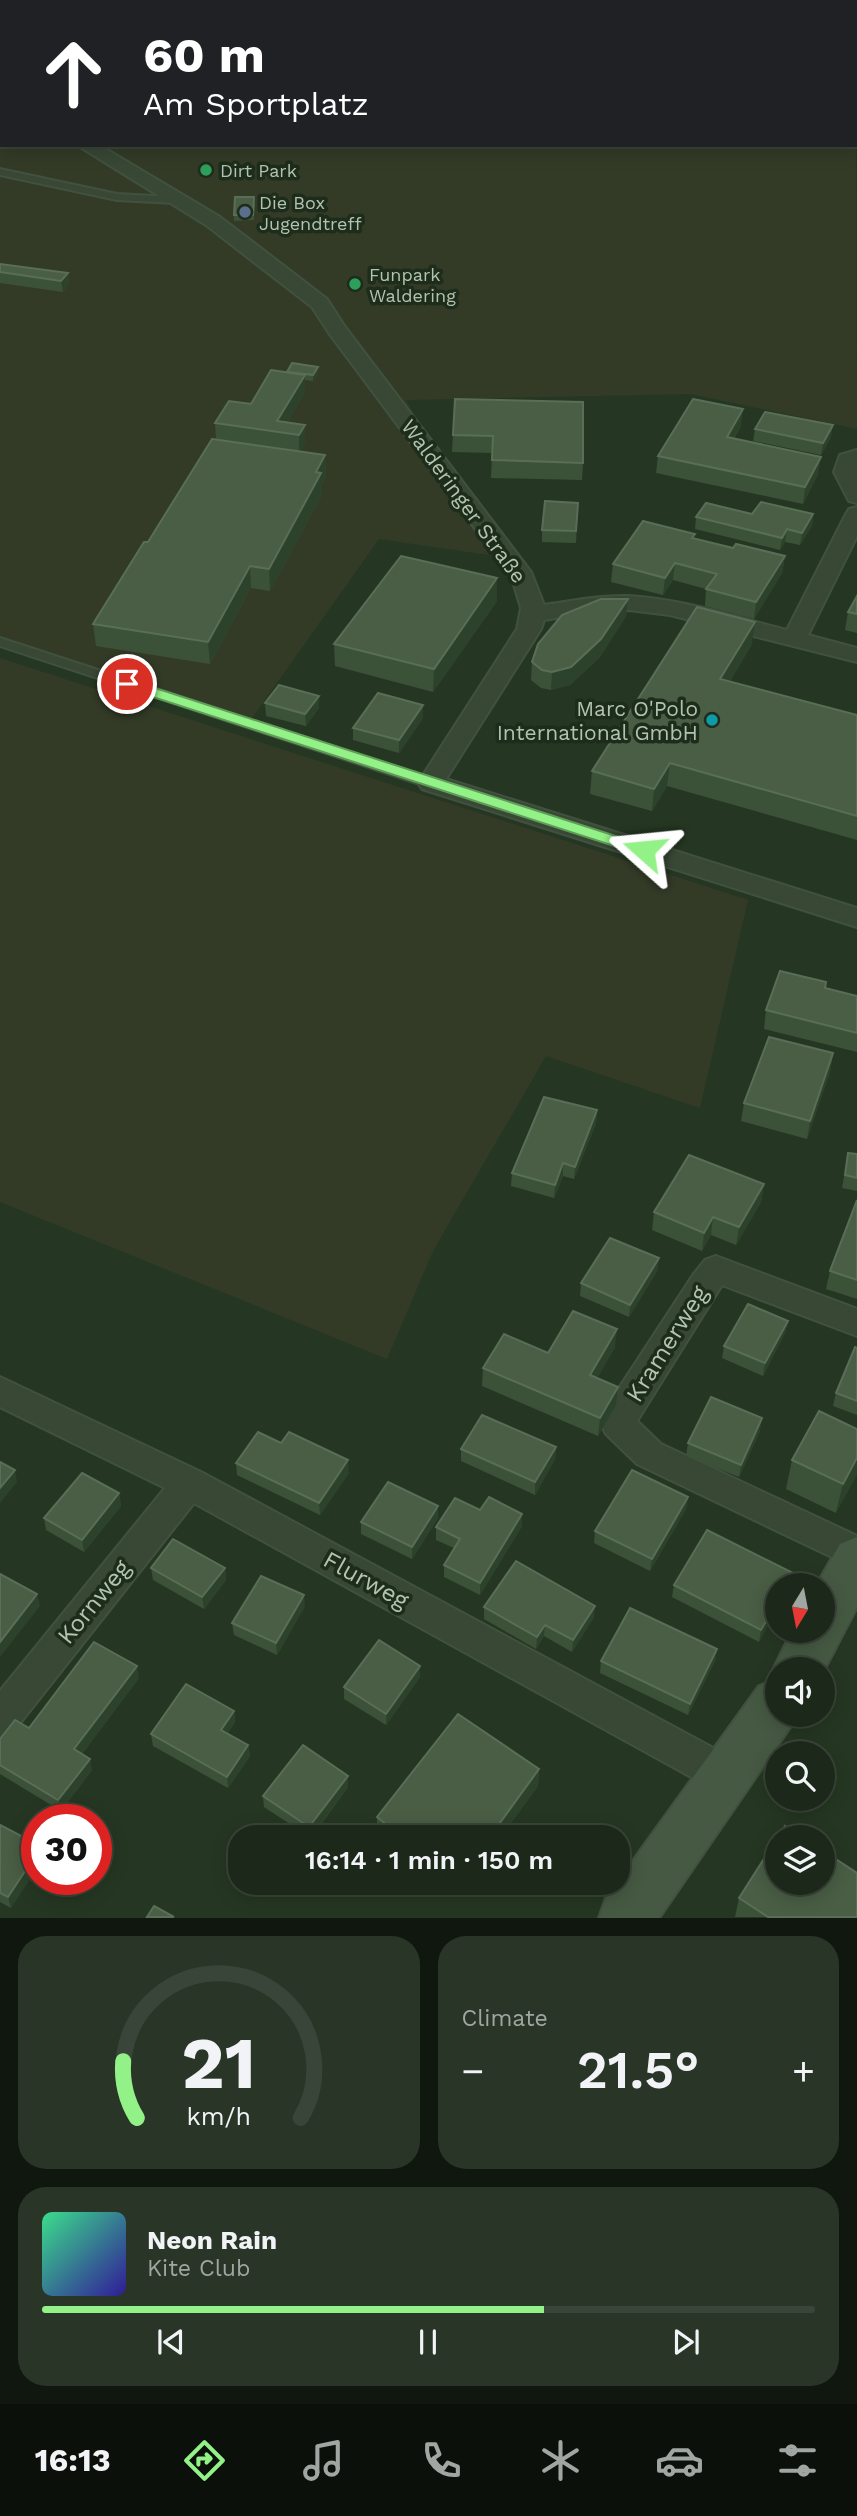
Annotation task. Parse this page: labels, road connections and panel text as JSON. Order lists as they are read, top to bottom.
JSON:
{
  "streets": {
    "street": [
      "Walderinger Straße",
      "Kramerweg",
      "Flurweg",
      "Kornweg"
    ]
  },
  "crossings": [
    ["Flurweg", "Kornweg"]
  ],
  "places": [
    "Dirt Park",
    "Die Box Jugendtreff",
    "Funpark Waldering",
    "Marc O'Polo International GmbH"
  ],
  "north": "bottom",
  "page": {
    "turn": ["60 m", "Am Sportplatz"],
    "limit": "30",
    "trip": "16:14 · 1 min · 150 m",
    "tile": "Climate",
    "heat": ["−", "21.5°", "+"],
    "song": ["Neon Rain", "Kite Club"],
    "tabs": "16:13",
    "gauge": ["21", "km/h"]
  }
}
